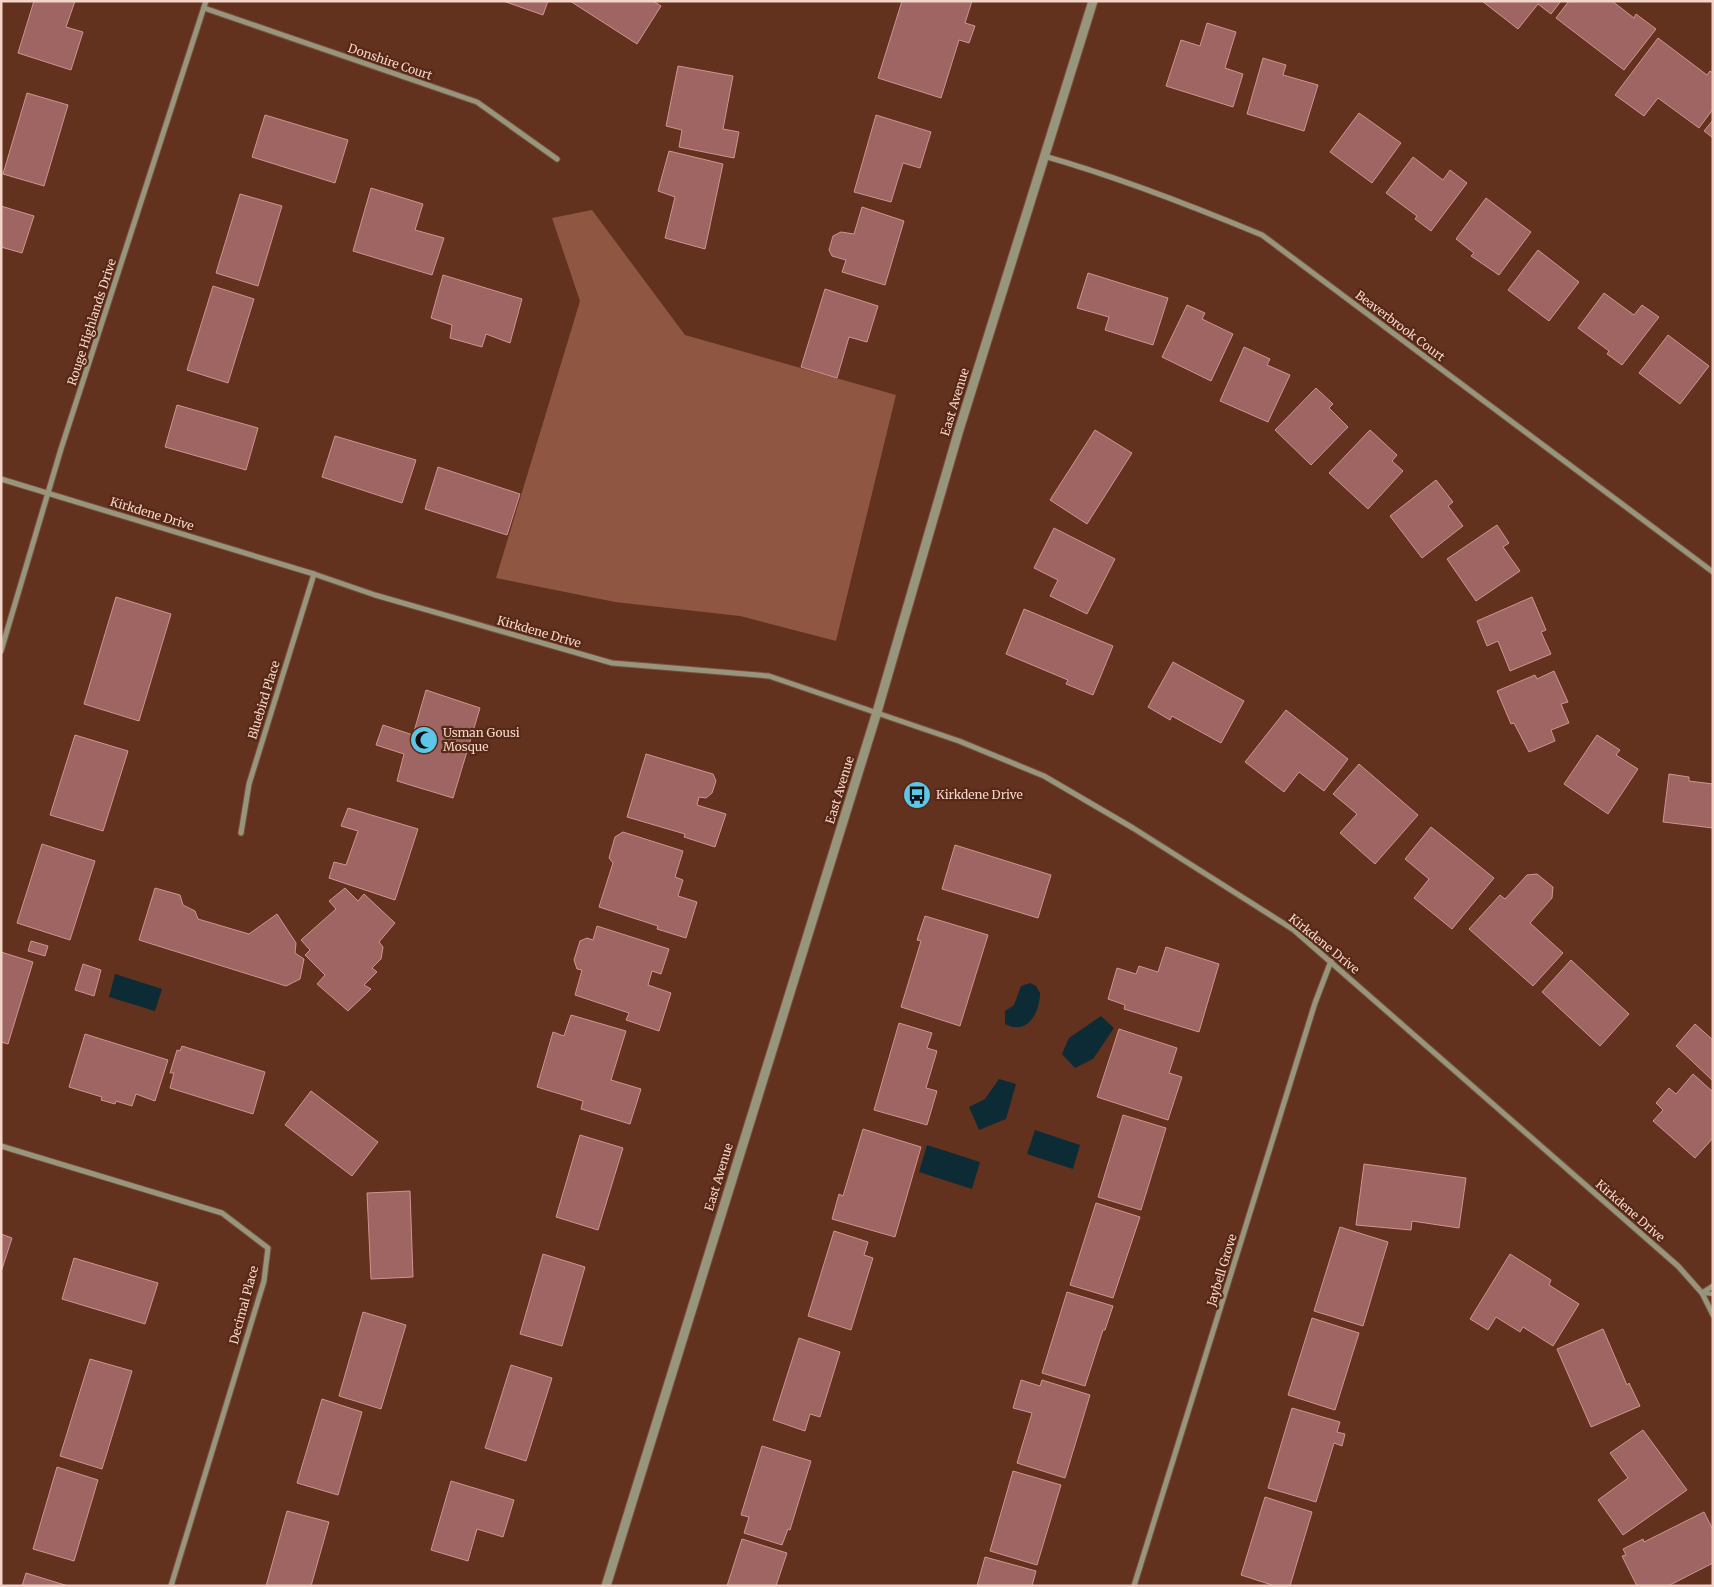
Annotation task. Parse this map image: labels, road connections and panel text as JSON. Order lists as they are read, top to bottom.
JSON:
{
  "streets": {
    "street": [
      "Donshire Court",
      "Rouge Highlands Drive",
      "Beaverbrook Court",
      "East Avenue",
      "Kirkdene Drive",
      "Bluebird Place",
      "Jaybell Grove",
      "Decimal Place"
    ]
  },
  "crossings": [
    ["Donshire Court", "Rouge Highlands Drive"],
    ["Rouge Highlands Drive", "Kirkdene Drive"],
    ["Beaverbrook Court", "East Avenue"],
    ["East Avenue", "Kirkdene Drive"],
    ["Kirkdene Drive", "Bluebird Place"],
    ["Kirkdene Drive", "Jaybell Grove"]
  ],
  "places": {
    "mosque": ["Usman Gousi Mosque"],
    "bus stop": ["Kirkdene Drive"]
  }
}
